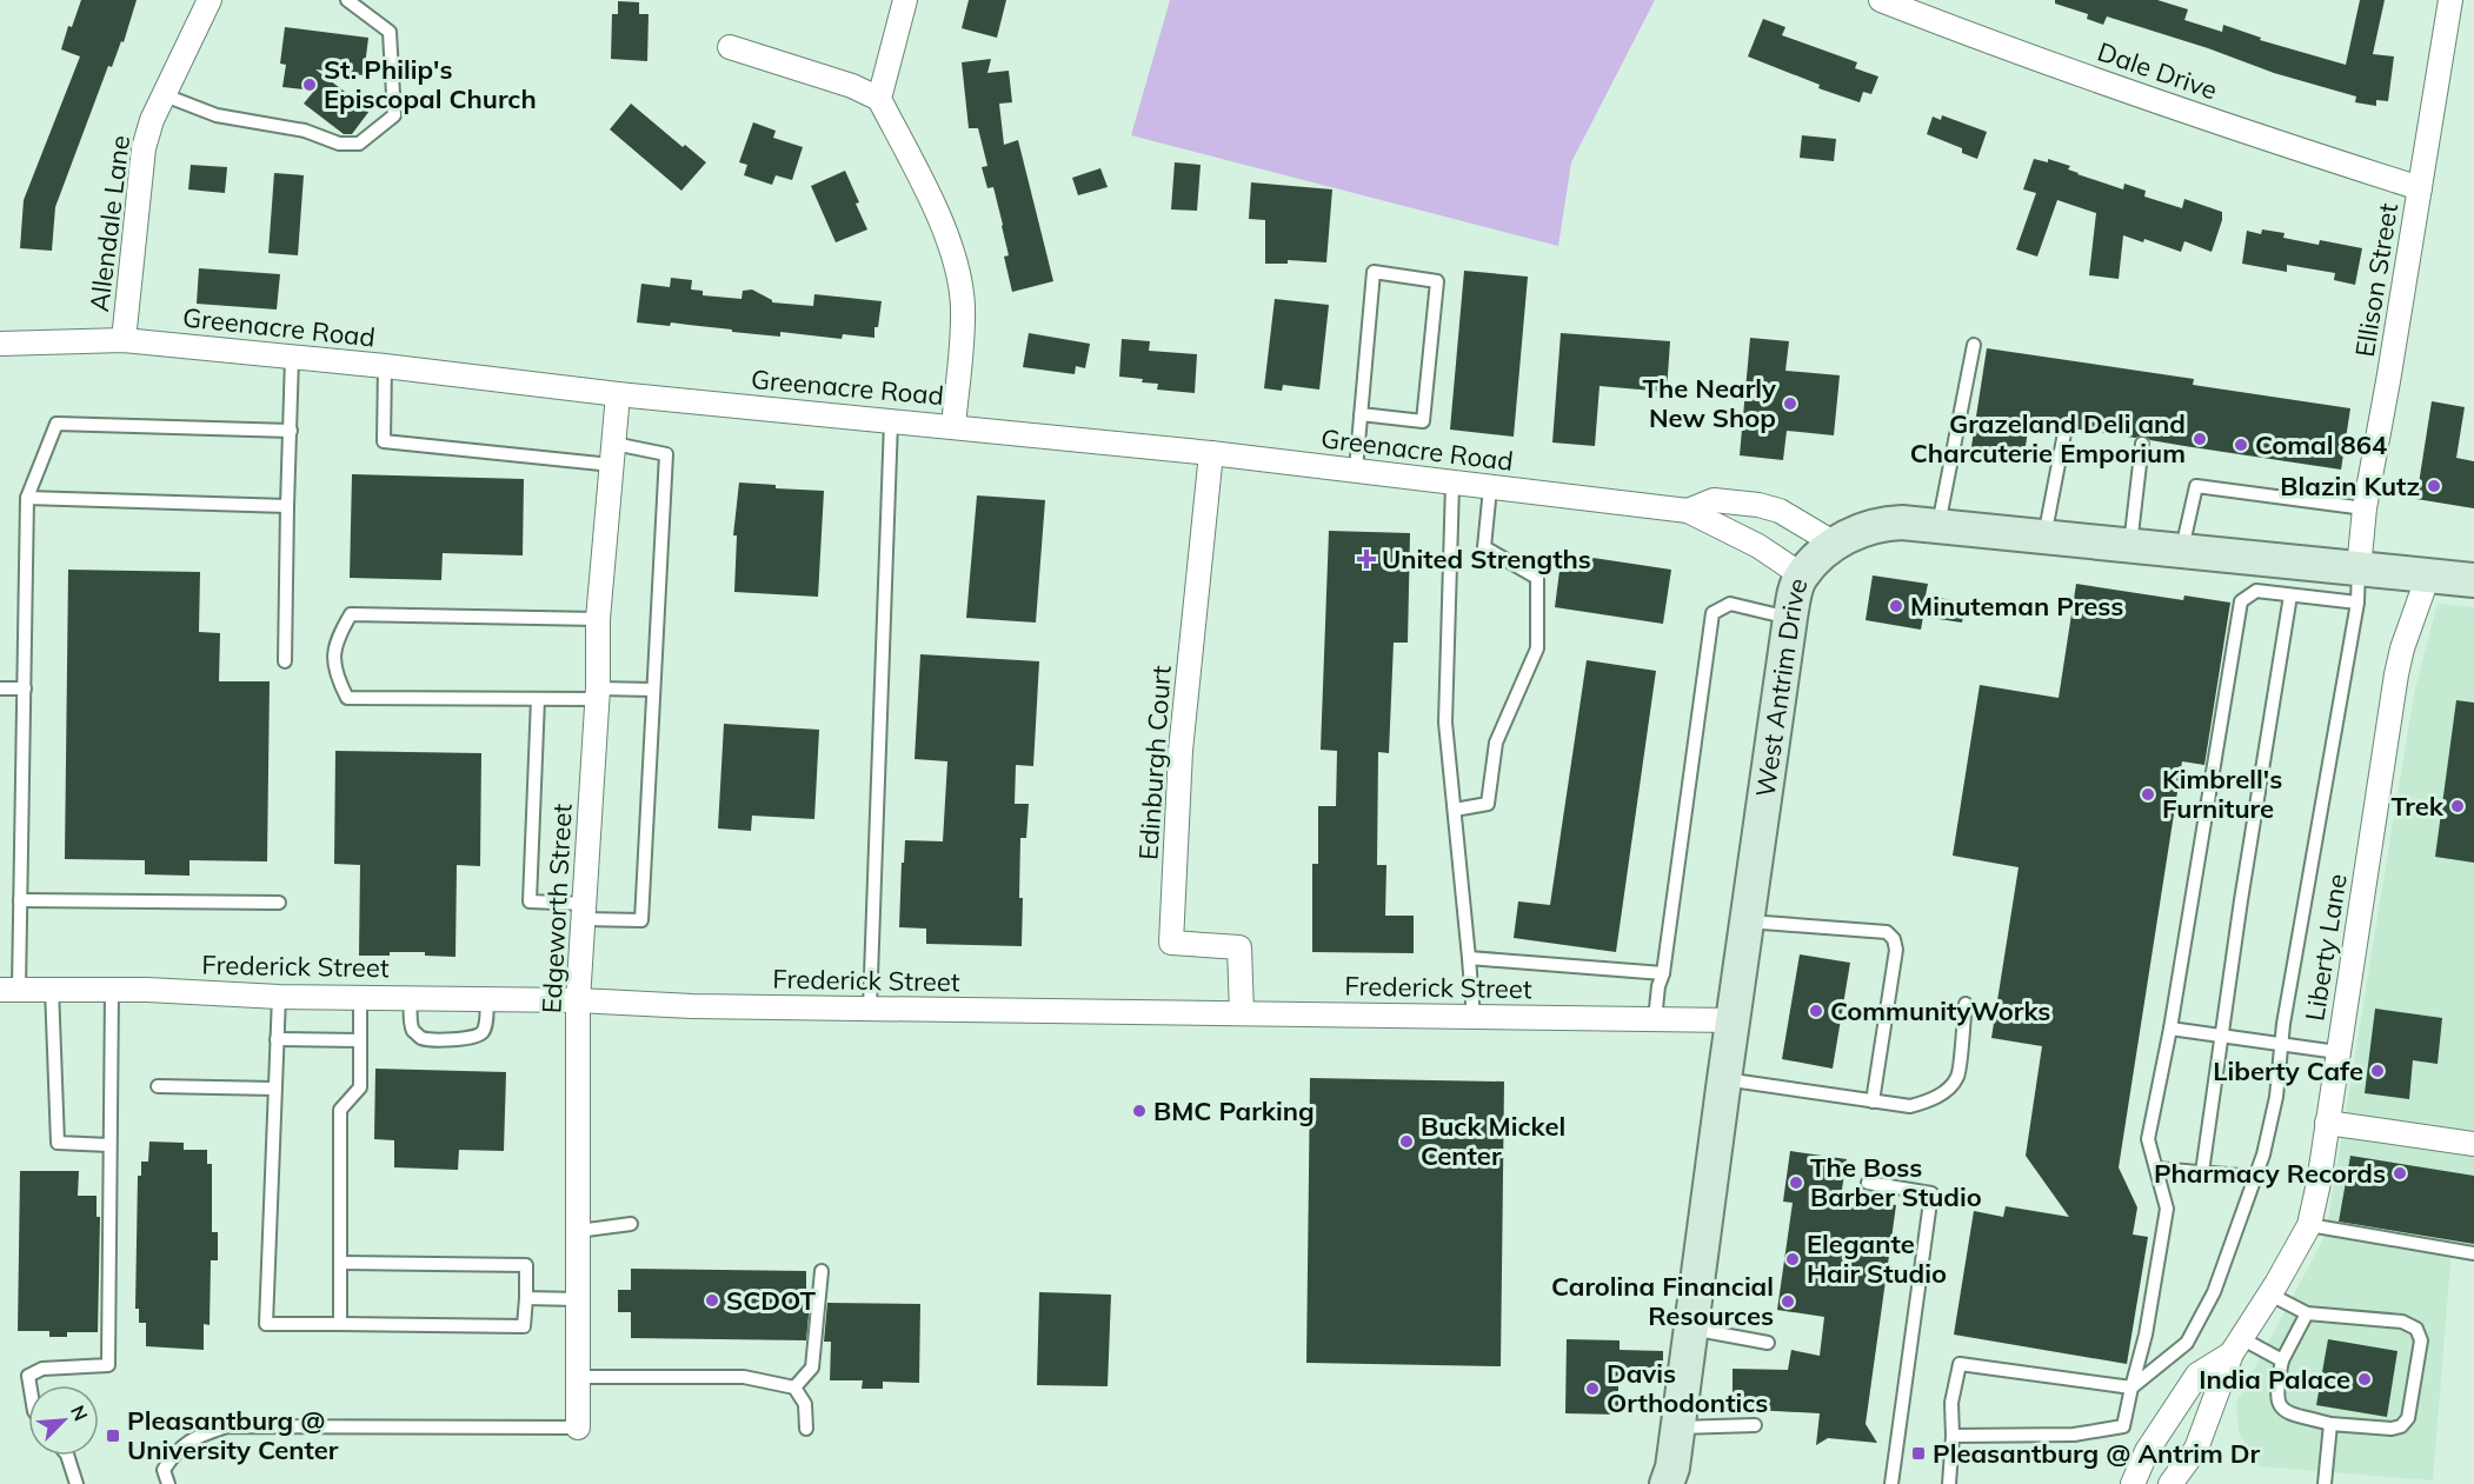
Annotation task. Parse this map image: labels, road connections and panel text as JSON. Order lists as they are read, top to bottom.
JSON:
{
  "streets": {
    "street": [
      "Dale Drive",
      "Allendale Lane",
      "Ellison Street",
      "Greenacre Road",
      "West Antrim Drive",
      "Edinburgh Court",
      "Edgeworth Street",
      "Liberty Lane",
      "Frederick Street"
    ]
  },
  "crossings": [
    ["Dale Drive", "Ellison Street"],
    ["Allendale Lane", "Greenacre Road"],
    ["Ellison Street", "West Antrim Drive"],
    ["Greenacre Road", "West Antrim Drive"],
    ["Greenacre Road", "Edinburgh Court"],
    ["Greenacre Road", "Edgeworth Street"],
    ["West Antrim Drive", "Liberty Lane"],
    ["West Antrim Drive", "Frederick Street"],
    ["Edinburgh Court", "Frederick Street"],
    ["Edgeworth Street", "Frederick Street"]
  ],
  "places": {
    "other": [
      "St. Philip's Episcopal Church",
      "The Nearly New Shop",
      "Grazeland Deli and Charcuterie Emporium",
      "Comal 864",
      "Blazin Kutz",
      "Minuteman Press",
      "Kimbrell's Furniture",
      "Trek",
      "CommunityWorks",
      "Liberty Cafe",
      "BMC Parking",
      "Buck Mickel Center",
      "Pharmacy Records",
      "The Boss Barber Studio",
      "Elegante Hair Studio",
      "SCDOT",
      "Carolina Financial Resources",
      "India Palace",
      "Davis Orthodontics"
    ],
    "health": ["United Strengths"],
    "transit": ["Pleasantburg @ University Center", "Pleasantburg @ Antrim Dr"]
  },
  "north": "top right"
}
